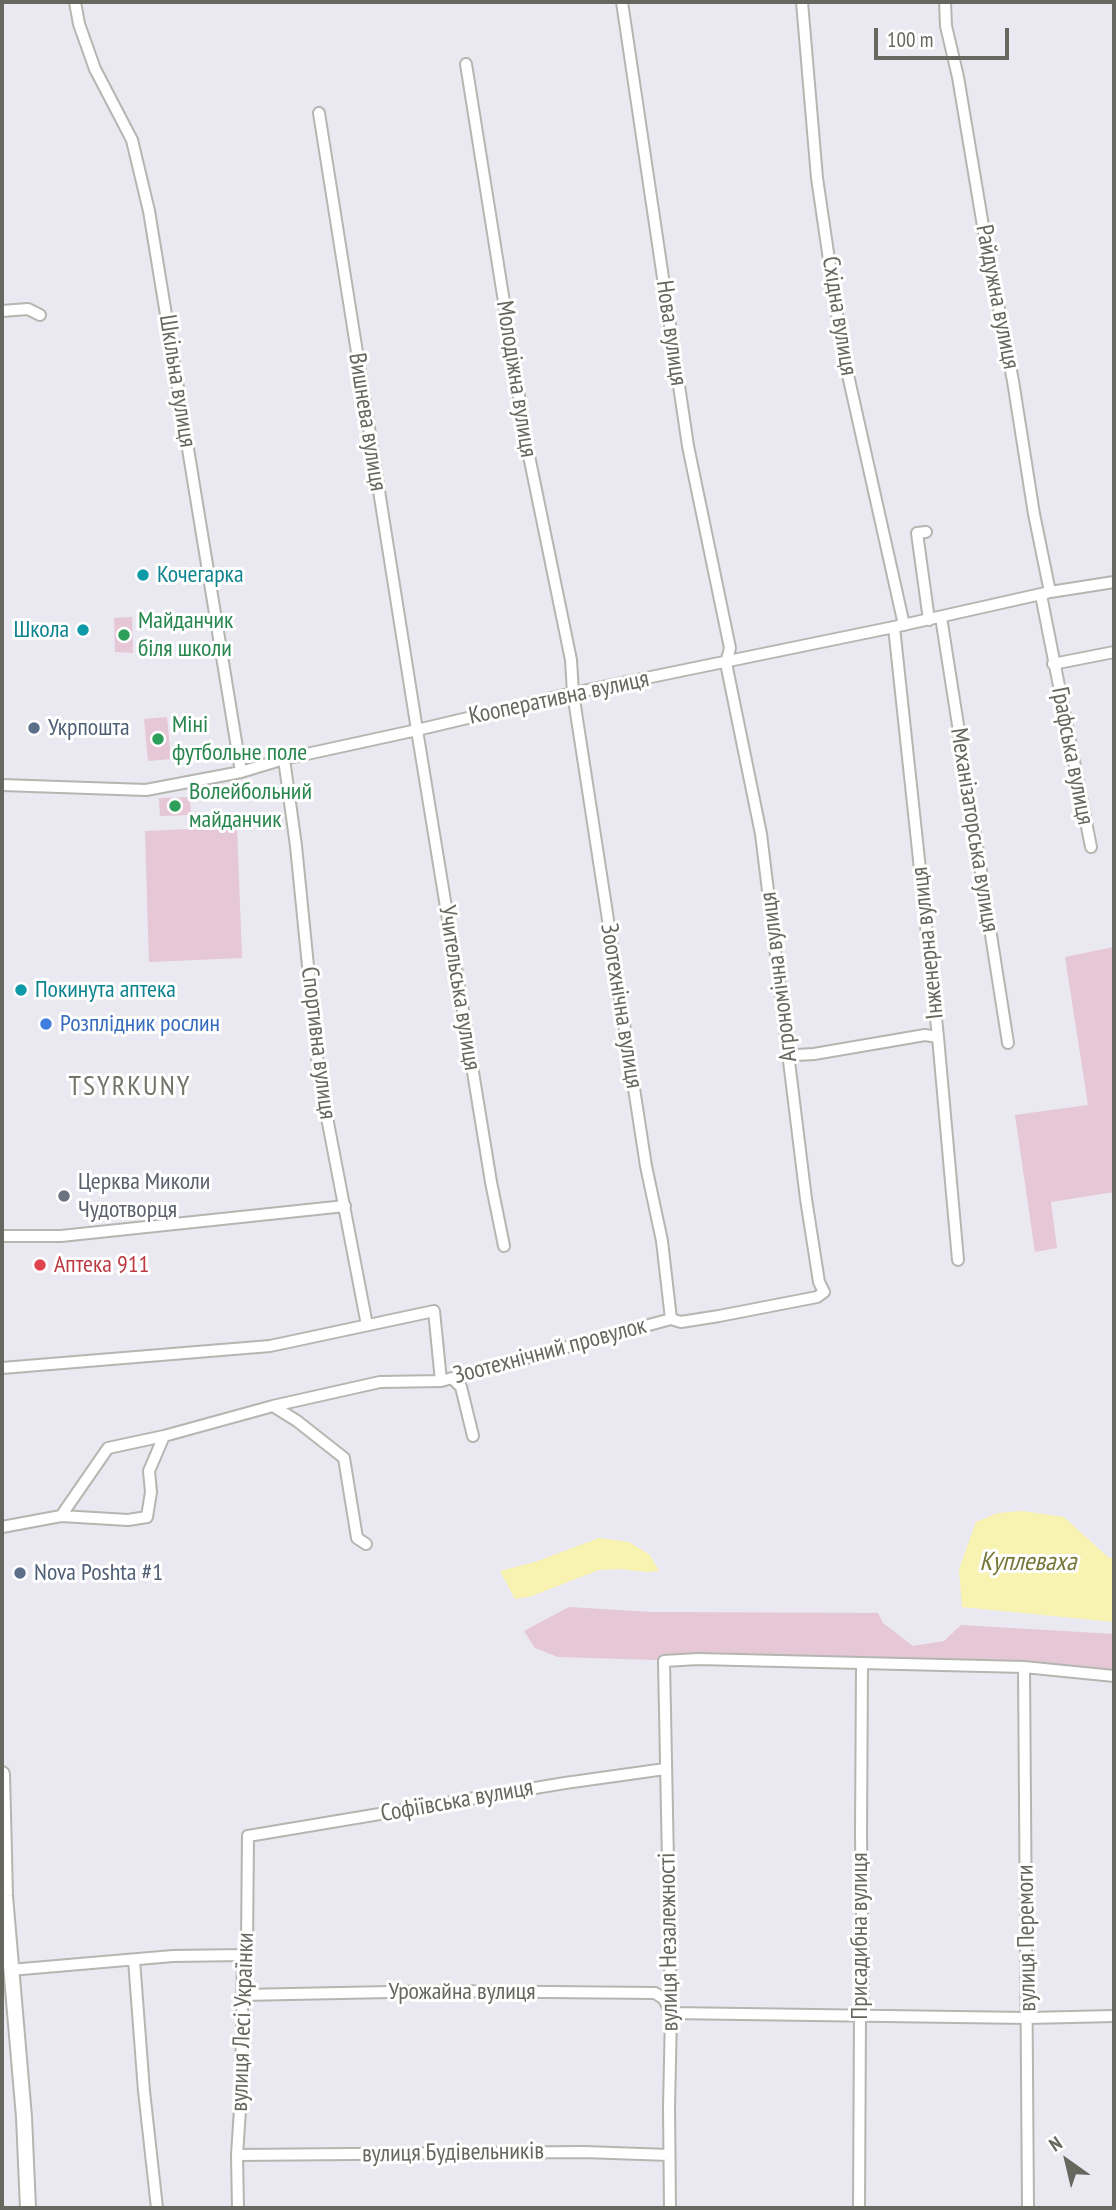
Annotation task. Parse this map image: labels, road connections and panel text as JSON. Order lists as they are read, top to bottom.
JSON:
{
  "streets": {
    "street": [
      "Райдужна вулиця",
      "Східна вулиця",
      "Нова вулиця",
      "Молодіжна вулиця",
      "Шкільна вулиця",
      "Вишнева вулиця",
      "Кооперативна вулиця",
      "Графська вулиця",
      "Механізаторська вулиця",
      "Інженерна вулиця",
      "Агрономічна вулиця",
      "Учительська вулиця",
      "Зоотехнічна вулиця",
      "Спортивна вулиця",
      "Зоотехнічний провулок",
      "Софіївська вулиця",
      "Присадибна вулиця",
      "вулиця Перемоги",
      "вулиця Незалежності",
      "Урожайна вулиця",
      "вулиця Лесі Українки",
      "вулиця Будівельників"
    ]
  },
  "crossings": [
    ["Райдужна вулиця", "Кооперативна вулиця"],
    ["Райдужна вулиця", "Графська вулиця"],
    ["Східна вулиця", "Кооперативна вулиця"],
    ["Східна вулиця", "Інженерна вулиця"],
    ["Нова вулиця", "Кооперативна вулиця"],
    ["Нова вулиця", "Агрономічна вулиця"],
    ["Молодіжна вулиця", "Кооперативна вулиця"],
    ["Молодіжна вулиця", "Зоотехнічна вулиця"],
    ["Шкільна вулиця", "Кооперативна вулиця"],
    ["Вишнева вулиця", "Кооперативна вулиця"],
    ["Вишнева вулиця", "Учительська вулиця"],
    ["Кооперативна вулиця", "Графська вулиця"],
    ["Кооперативна вулиця", "Механізаторська вулиця"],
    ["Кооперативна вулиця", "Інженерна вулиця"],
    ["Кооперативна вулиця", "Агрономічна вулиця"],
    ["Кооперативна вулиця", "Учительська вулиця"],
    ["Кооперативна вулиця", "Зоотехнічна вулиця"],
    ["Кооперативна вулиця", "Спортивна вулиця"],
    ["Агрономічна вулиця", "Зоотехнічний провулок"],
    ["Зоотехнічна вулиця", "Зоотехнічний провулок"],
    ["Спортивна вулиця", "Зоотехнічний провулок"],
    ["Софіївська вулиця", "вулиця Незалежності"],
    ["Софіївська вулиця", "вулиця Лесі Українки"],
    ["Присадибна вулиця", "вулиця Незалежності"],
    ["вулиця Незалежності", "Урожайна вулиця"],
    ["вулиця Незалежності", "вулиця Будівельників"],
    ["Урожайна вулиця", "вулиця Лесі Українки"],
    ["вулиця Лесі Українки", "вулиця Будівельників"]
  ],
  "districts": ["TSYRKUNY"],
  "water": ["Куплеваха"],
  "places": [
    "Кочегарка",
    "Школа",
    "Майданчик біля школи",
    "Укрпошта",
    "Міні футбольне поле",
    "Волейбольний майданчик",
    "Покинута аптека",
    "Розплідник рослин",
    "Церква Миколи Чудотворця",
    "Аптека 911",
    "Nova Poshta #1"
  ],
  "scale_bar": "100 m",
  "north": "top left"
}
